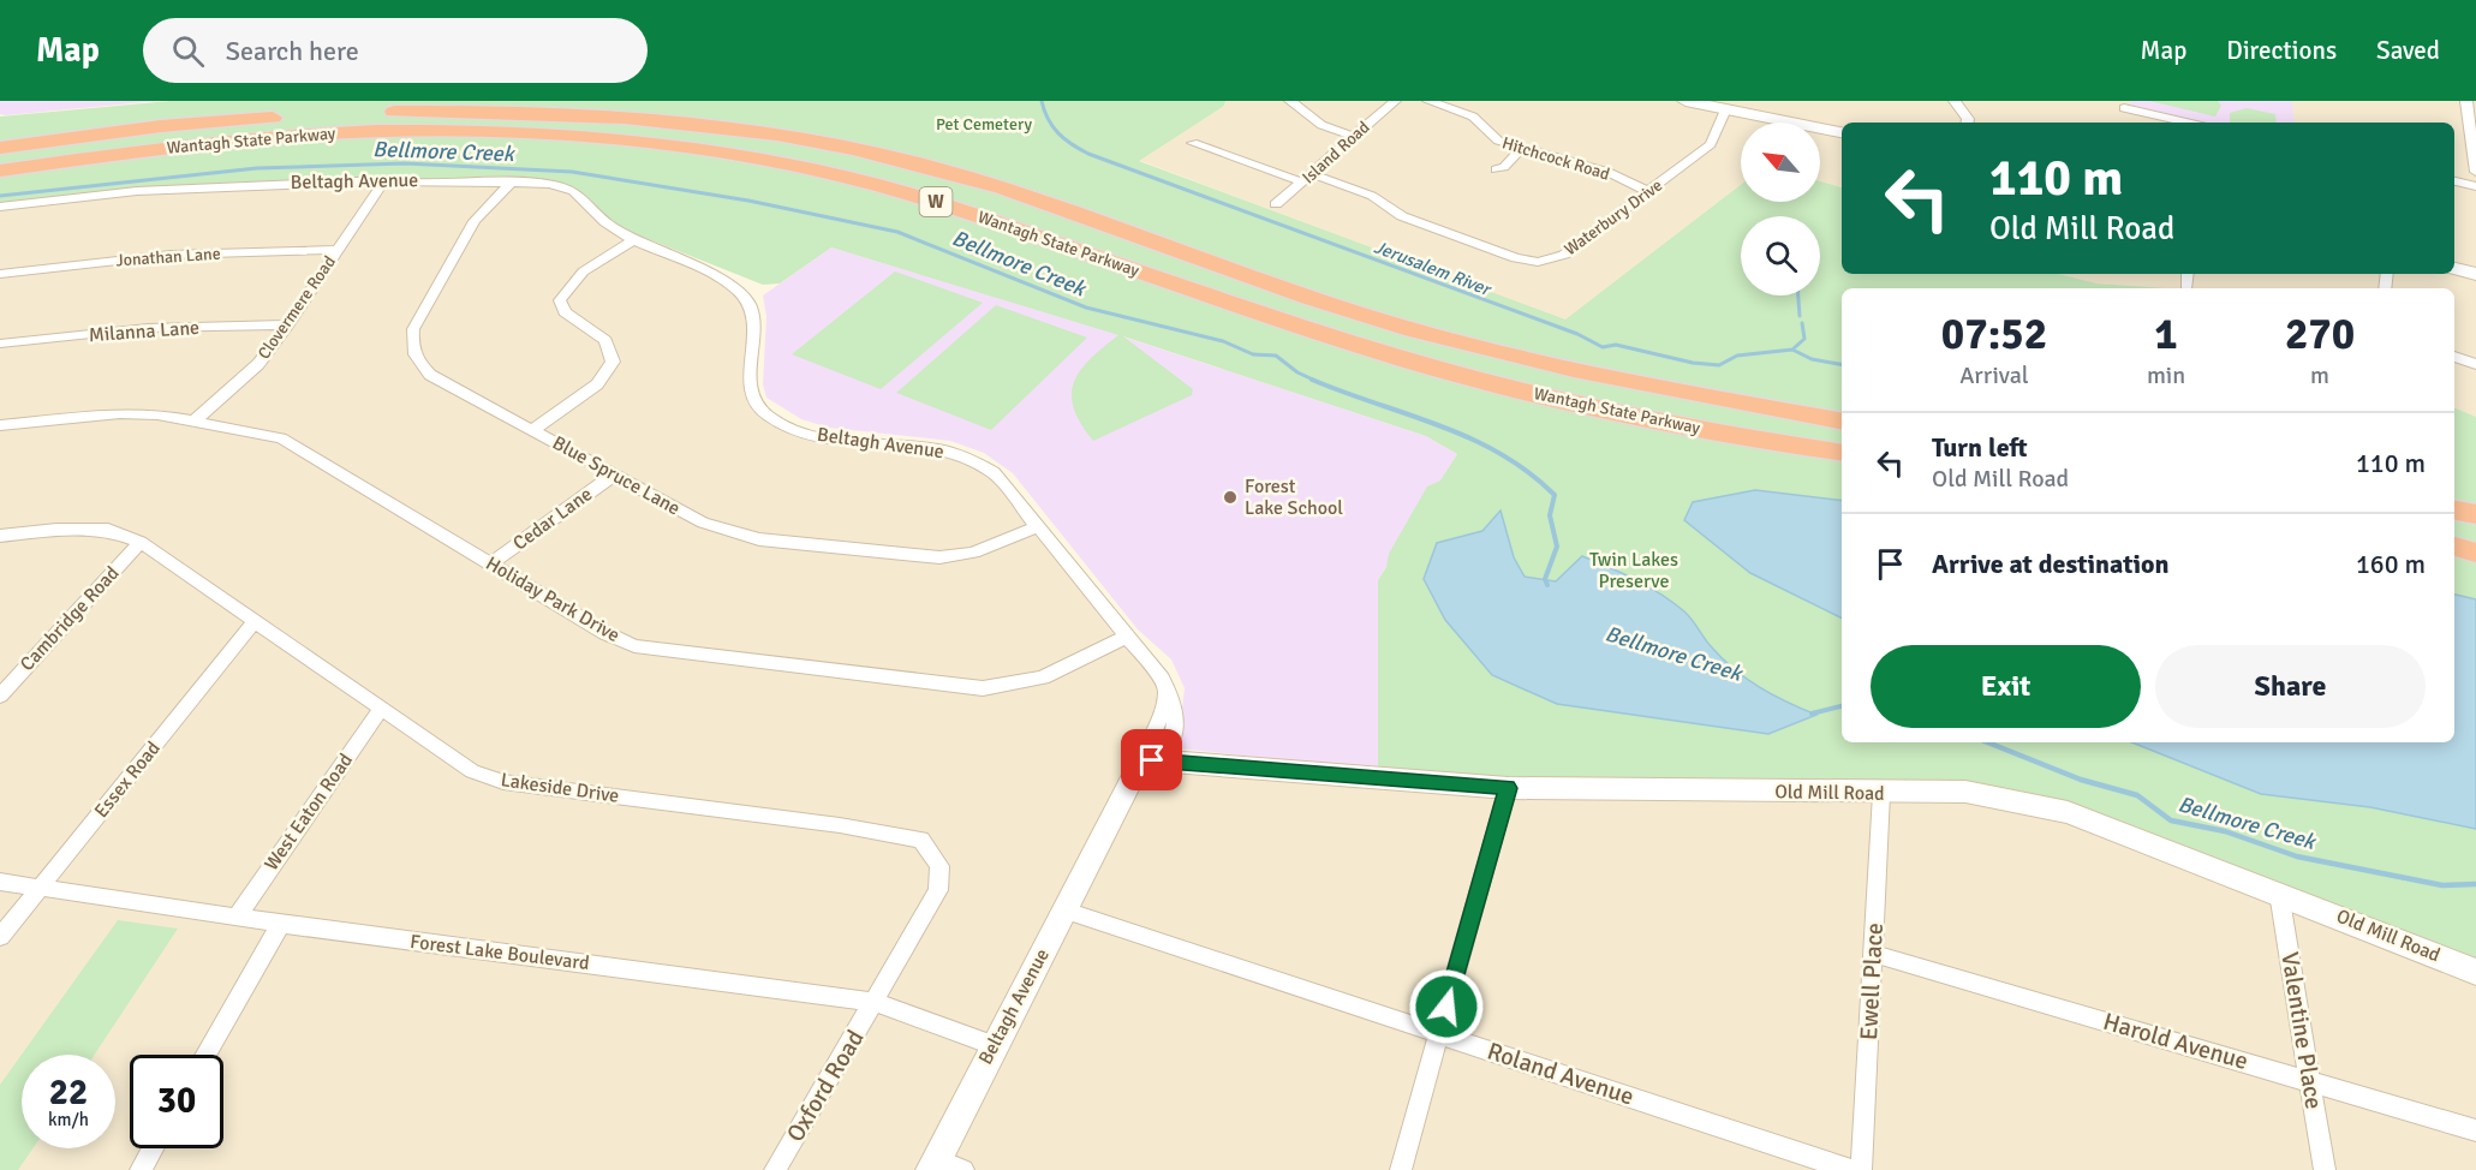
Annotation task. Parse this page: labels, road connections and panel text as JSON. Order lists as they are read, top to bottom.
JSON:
{
  "streets": {
    "highway": ["Wantagh State Parkway", "W"],
    "street": [
      "Island Road",
      "Hitchcock Road",
      "Beltagh Avenue",
      "Waterbury Drive",
      "Jonathan Lane",
      "Clovermere Road",
      "Milanna Lane",
      "Blue Spruce Lane",
      "Cedar Lane",
      "Holiday Park Drive",
      "Cambridge Road",
      "Essex Road",
      "Lakeside Drive",
      "Old Mill Road",
      "West Eaton Road",
      "Forest Lake Boulevard",
      "Ewell Place",
      "Valentine Place",
      "Harold Avenue",
      "Roland Avenue",
      "Oxford Road"
    ]
  },
  "crossings": [
    ["Island Road", "Waterbury Drive"],
    ["Hitchcock Road", "Waterbury Drive"],
    ["Beltagh Avenue", "Clovermere Road"],
    ["Beltagh Avenue", "Blue Spruce Lane"],
    ["Beltagh Avenue", "Holiday Park Drive"],
    ["Beltagh Avenue", "Old Mill Road"],
    ["Beltagh Avenue", "Forest Lake Boulevard"],
    ["Beltagh Avenue", "Roland Avenue"],
    ["Jonathan Lane", "Clovermere Road"],
    ["Clovermere Road", "Milanna Lane"],
    ["Clovermere Road", "Holiday Park Drive"],
    ["Blue Spruce Lane", "Cedar Lane"],
    ["Cedar Lane", "Holiday Park Drive"],
    ["Cambridge Road", "Lakeside Drive"],
    ["Essex Road", "Lakeside Drive"],
    ["Essex Road", "Forest Lake Boulevard"],
    ["Lakeside Drive", "West Eaton Road"],
    ["Lakeside Drive", "Forest Lake Boulevard"],
    ["Lakeside Drive", "Oxford Road"],
    ["Old Mill Road", "Ewell Place"],
    ["Old Mill Road", "Valentine Place"],
    ["West Eaton Road", "Forest Lake Boulevard"],
    ["Forest Lake Boulevard", "Oxford Road"],
    ["Ewell Place", "Harold Avenue"],
    ["Valentine Place", "Harold Avenue"]
  ],
  "water": ["Bellmore Creek", "Jerusalem River"],
  "parks": ["Pet Cemetery", "Twin Lakes Preserve"],
  "places": ["Forest Lake School"],
  "north": "top left",
  "page": {
    "header": "Map",
    "search": "Search here",
    "nav": ["Map", "Directions", "Saved"],
    "turn": ["110 m", "Old Mill Road"],
    "eta": [
      "07:52",
      "Arrival",
      "1",
      "min",
      "270",
      "m"
    ],
    "list": [
      {
        "name": "Turn left",
        "note": "Old Mill Road",
        "value": "110 m"
      },
      {
        "name": "Arrive at destination",
        "value": "160 m"
      }
    ],
    "buttons": ["Exit", "Share"],
    "speed": "22 km/h",
    "limit": "30"
  }
}
